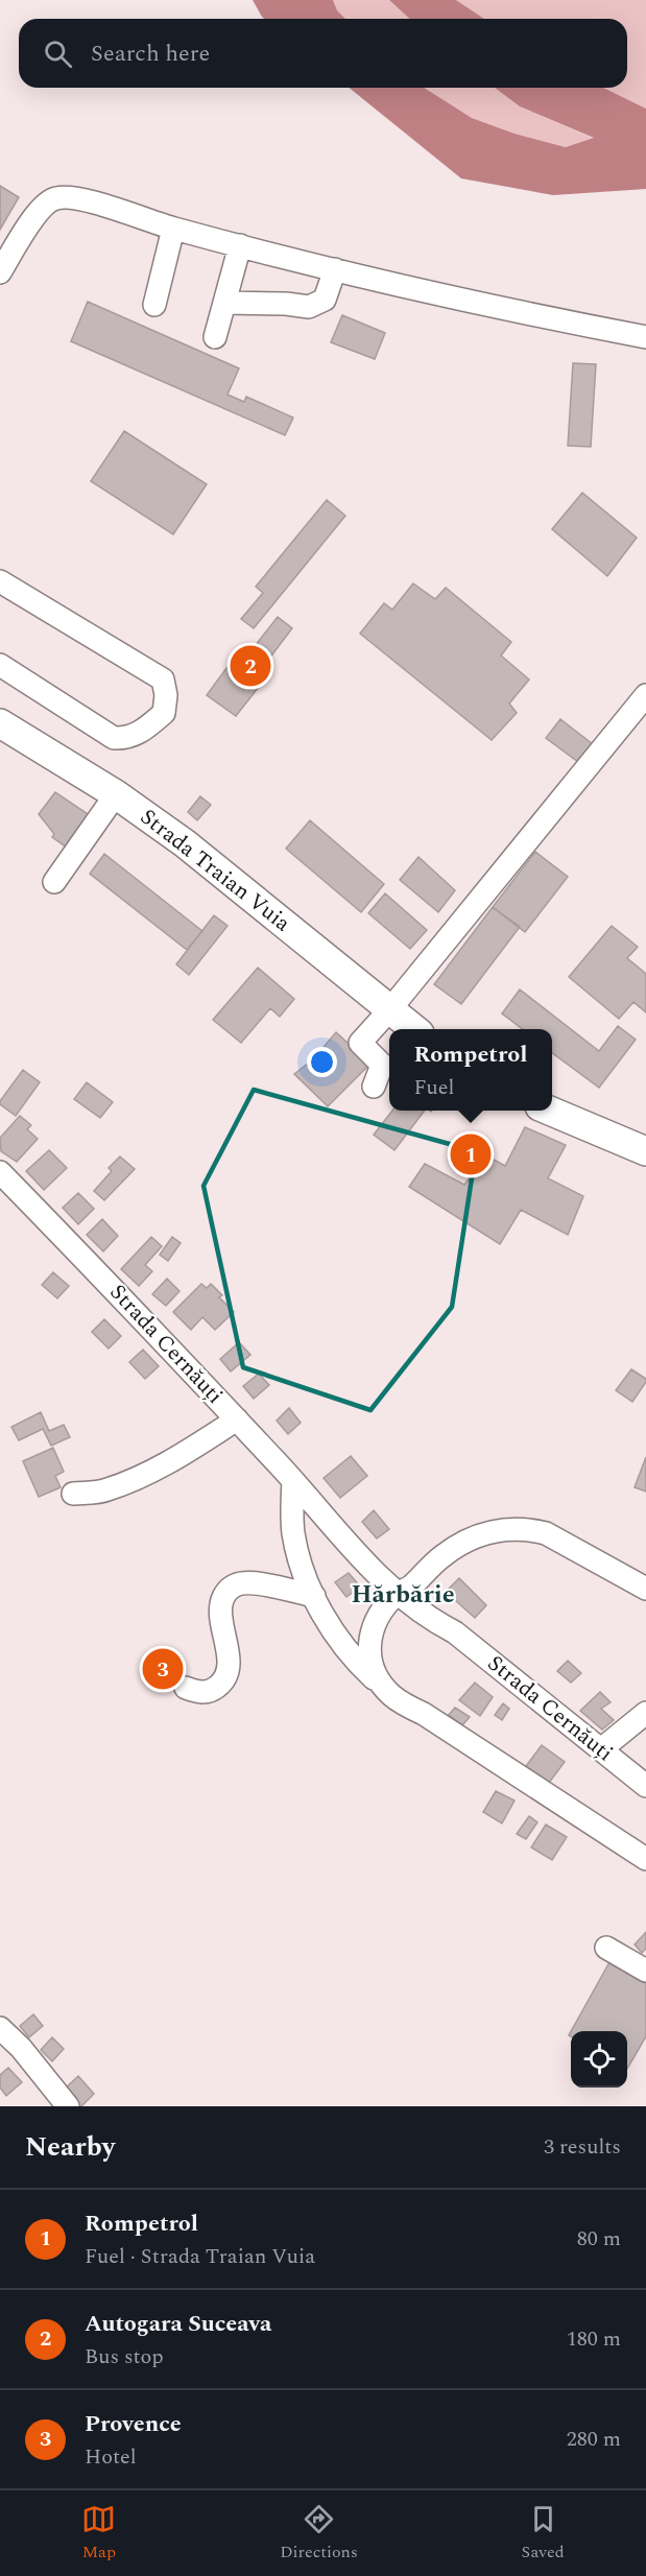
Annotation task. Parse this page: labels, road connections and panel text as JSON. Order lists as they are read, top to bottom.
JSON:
{
  "streets": {
    "main road": ["Strada Traian Vuia"],
    "street": ["Strada Cernăuți"]
  },
  "districts": ["Hărbărie"],
  "page": {
    "search": "Search here",
    "pins": ["2", "1", "3"],
    "popup": ["Rompetrol", "Fuel"],
    "heading": ["Nearby", "3 results"],
    "list": [
      {
        "mark": "1",
        "name": "Rompetrol",
        "note": "Fuel · Strada Traian Vuia",
        "value": "80 m"
      },
      {
        "mark": "2",
        "name": "Autogara Suceava",
        "note": "Bus stop",
        "value": "180 m"
      },
      {
        "mark": "3",
        "name": "Provence",
        "note": "Hotel",
        "value": "280 m"
      }
    ],
    "nav": ["Map", "Directions", "Saved"]
  }
}
